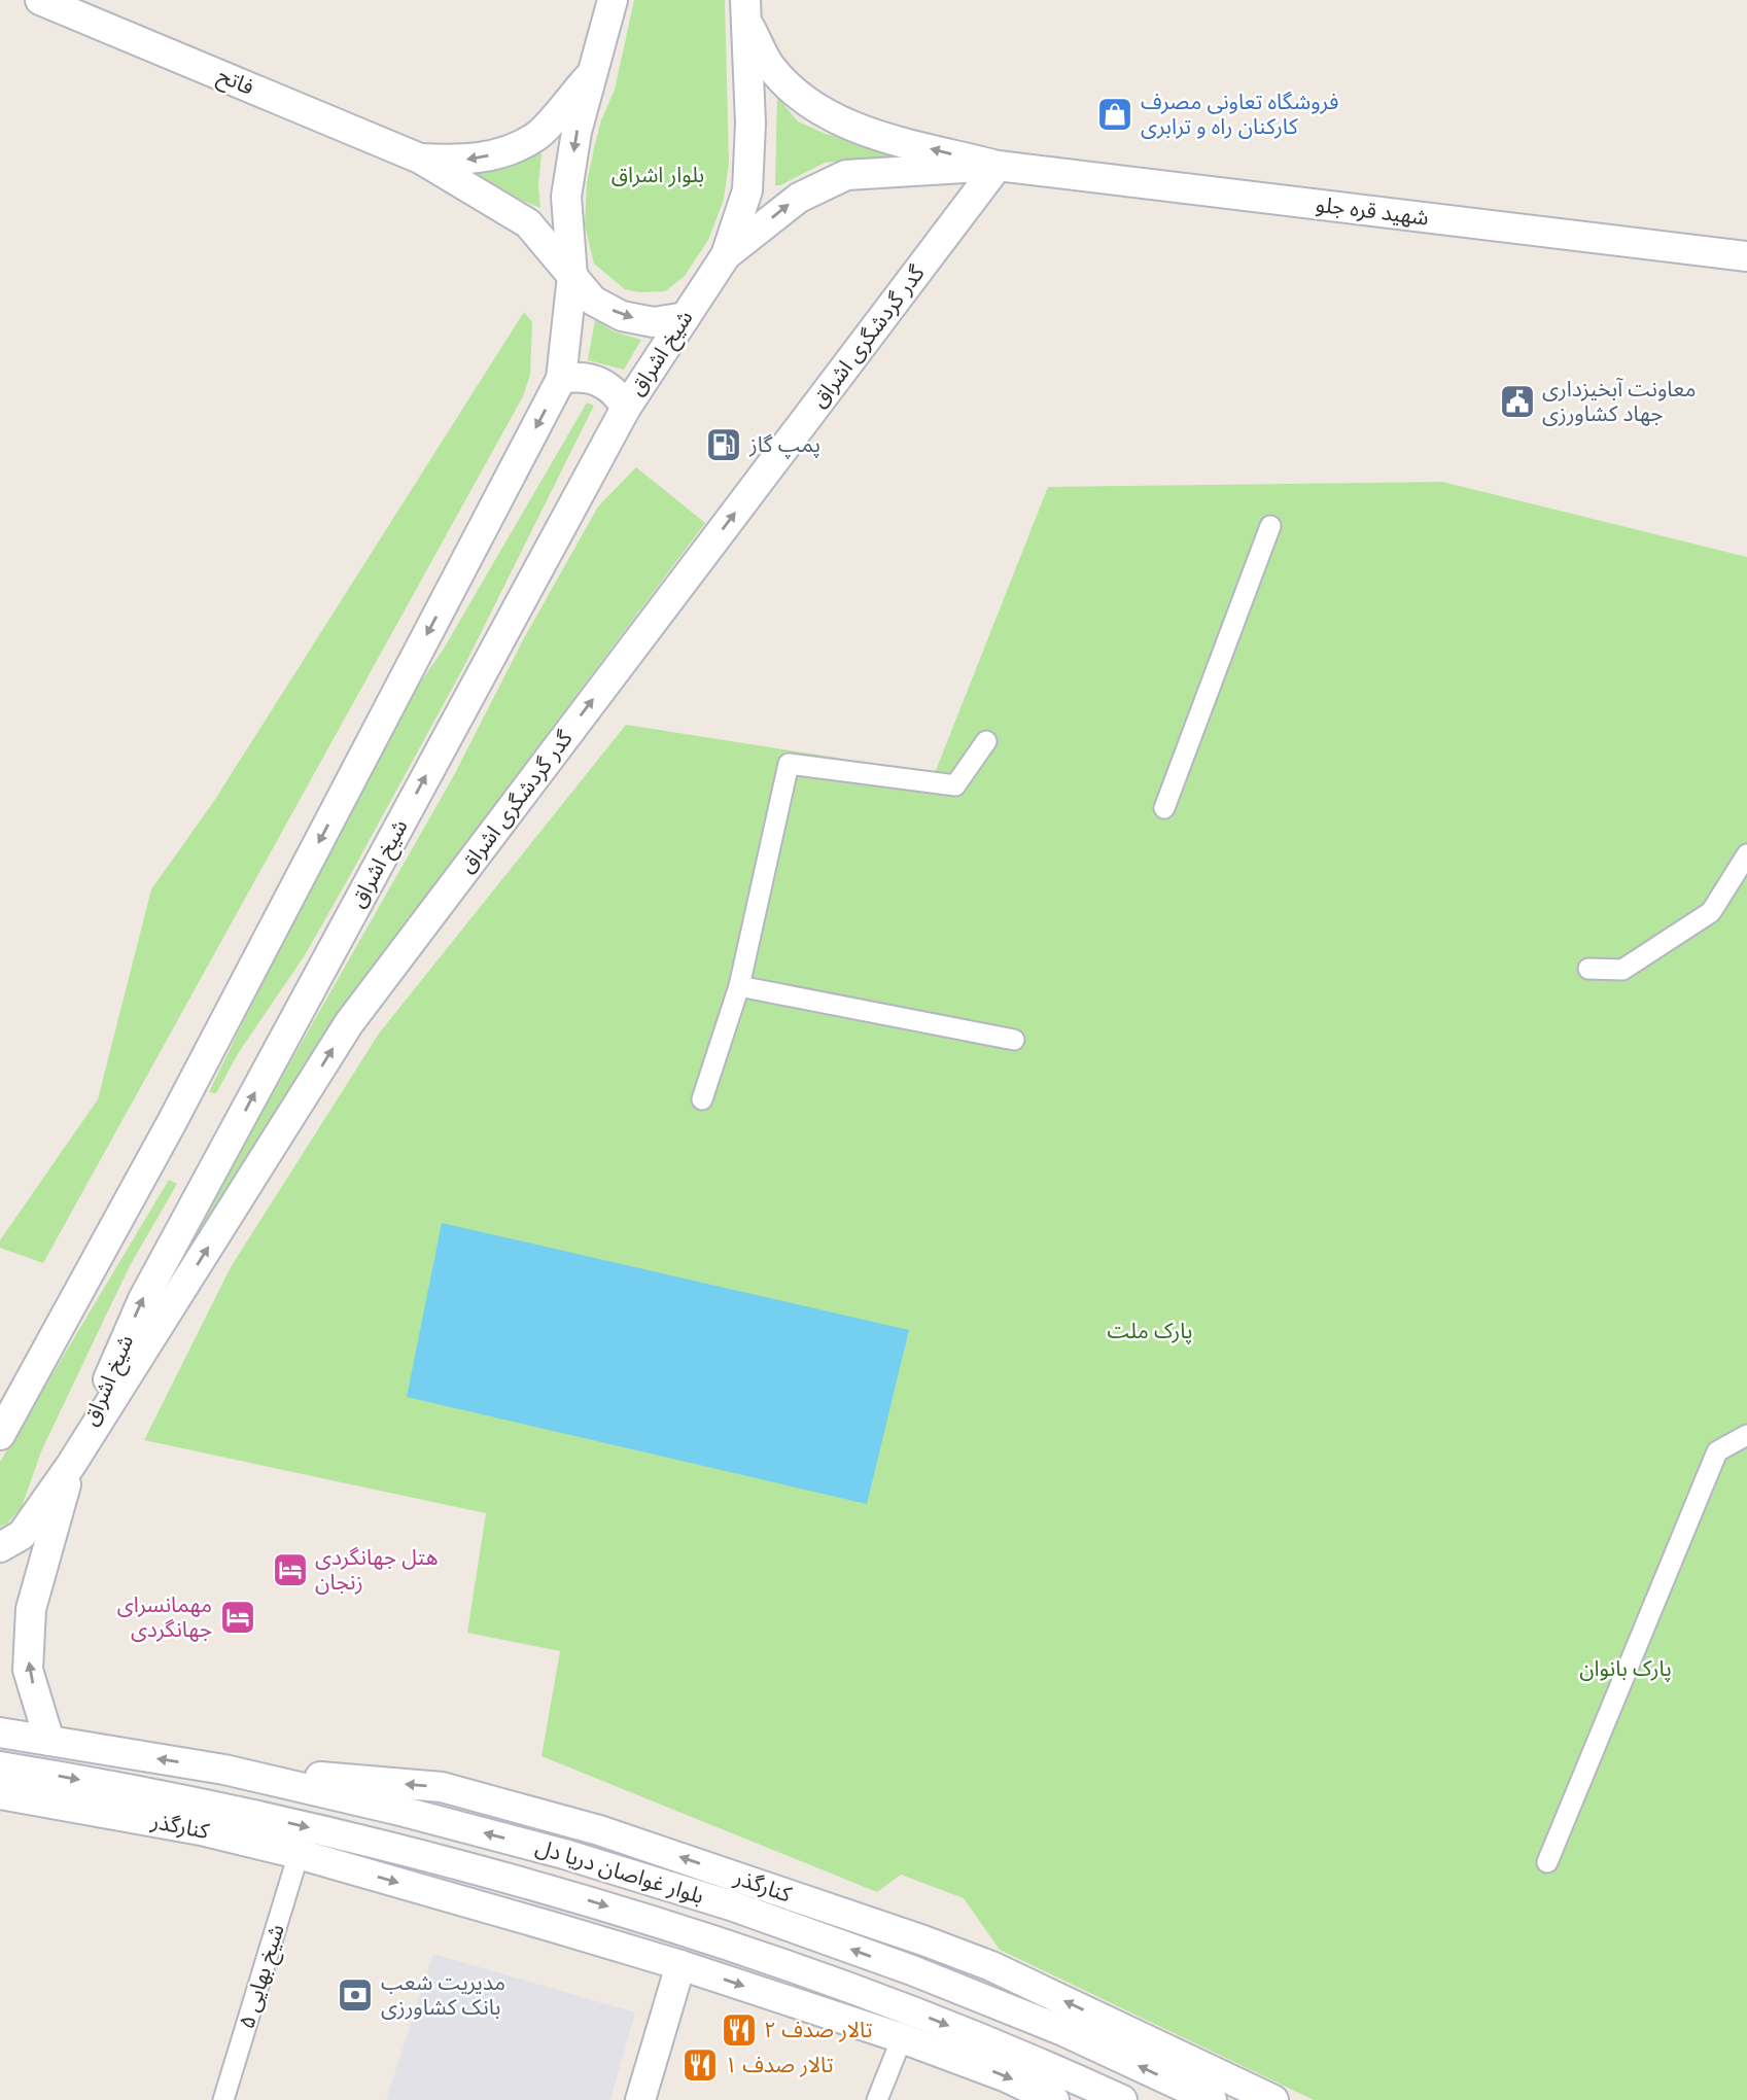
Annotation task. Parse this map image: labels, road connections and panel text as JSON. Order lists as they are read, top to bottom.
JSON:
{
  "streets": {
    "main road": [
      "فاتح",
      "شهید قره جلو",
      "گدر گردشگری اشراق",
      "شیخ اشراق",
      "کنارگذر",
      "بلوار غواصان دریا دل"
    ],
    "street": ["شیخ بهایی ۵"]
  },
  "crossings": [
    ["شهید قره جلو", "گدر گردشگری اشراق"],
    ["گدر گردشگری اشراق", "شیخ اشراق"],
    ["شیخ اشراق", "بلوار غواصان دریا دل"],
    ["کنارگذر", "بلوار غواصان دریا دل"],
    ["کنارگذر", "شیخ بهایی ۵"]
  ],
  "parks": ["بلوار اشراق", "پارک ملت", "پارک بانوان"],
  "places": {
    "shop": ["فروشگاه تعاونی مصرف کارکنان راه و ترابری"],
    "public building": ["معاونت آبخیزداری جهاد کشاورزی"],
    "fuel station": ["پمپ گاز"],
    "hotel": ["هتل جهانگردی زنجان", "مهمانسرای جهانگردی"],
    "bank": ["مدیریت شعب بانک کشاورزی"],
    "restaurant": ["تالار صدف ۲", "تالار صدف ۱"]
  }
}
